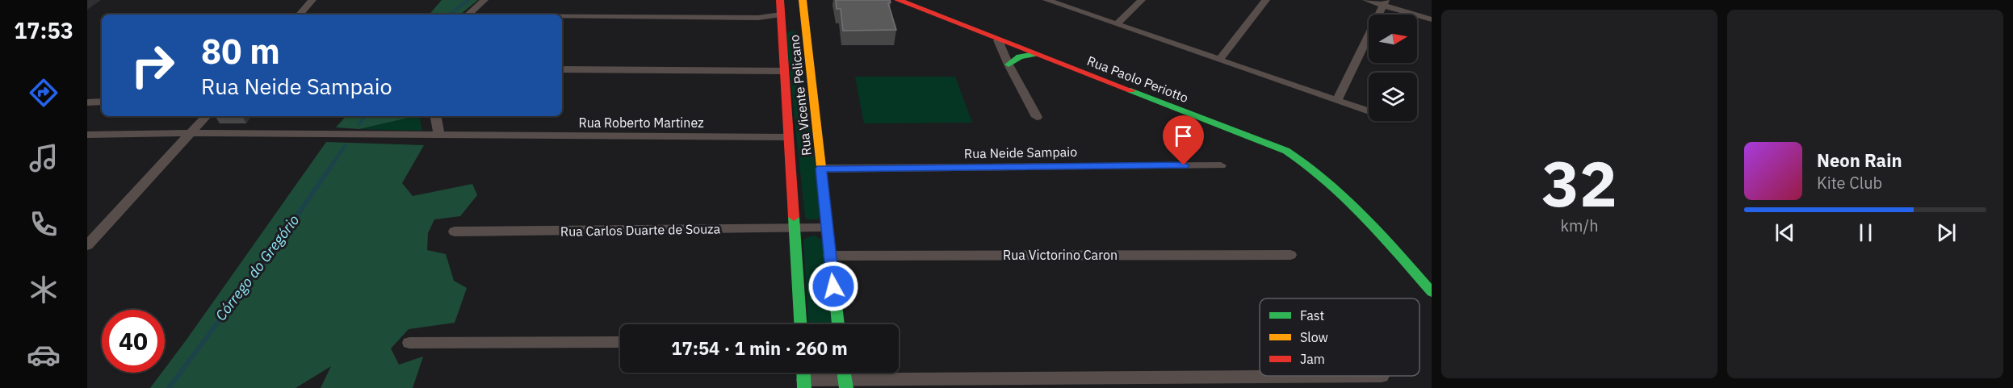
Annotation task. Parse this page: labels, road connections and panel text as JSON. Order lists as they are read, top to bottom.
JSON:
{
  "streets": {
    "street": [
      "Rua Paolo Periotto",
      "Rua Vicente Pelicano",
      "Rua Roberto Martinez",
      "Rua Neide Sampaio",
      "Rua Carlos Duarte de Souza",
      "Rua Victorino Caron"
    ]
  },
  "crossings": [
    ["Rua Vicente Pelicano", "Rua Roberto Martinez"],
    ["Rua Vicente Pelicano", "Rua Neide Sampaio"],
    ["Rua Vicente Pelicano", "Rua Carlos Duarte de Souza"],
    ["Rua Vicente Pelicano", "Rua Victorino Caron"]
  ],
  "water": ["Córrego do Gregório"],
  "legend": ["Fast", "Slow", "Jam"],
  "north": "right",
  "page": {
    "tabs": "17:53",
    "tile": ["32", "km/h"],
    "turn": ["80 m", "Rua Neide Sampaio"],
    "song": ["Neon Rain", "Kite Club"],
    "limit": "40",
    "trip": "17:54 · 1 min · 260 m"
  }
}
